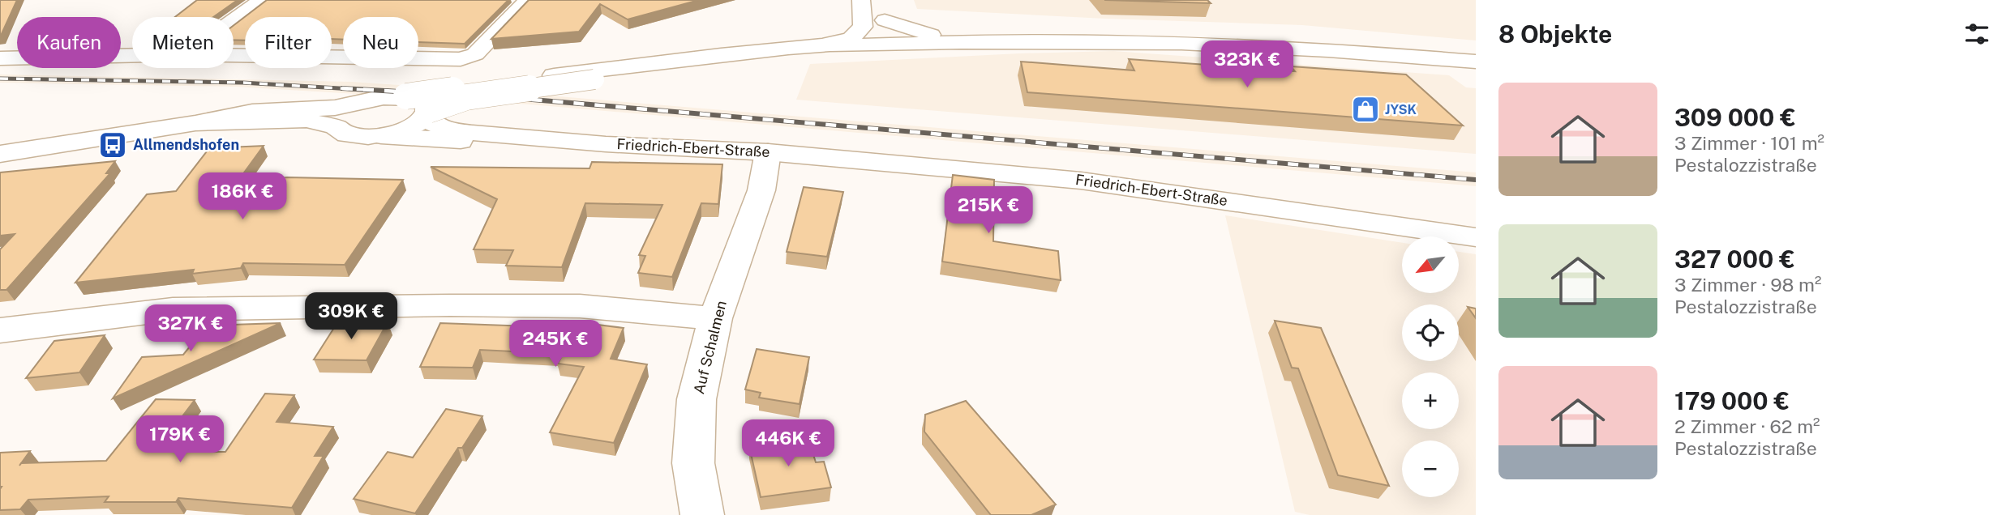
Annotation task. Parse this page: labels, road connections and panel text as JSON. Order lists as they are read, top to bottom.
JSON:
{
  "streets": {
    "main road": ["Friedrich-Ebert-Straße", "Auf Schalmen"]
  },
  "crossings": [
    ["Friedrich-Ebert-Straße", "Auf Schalmen"]
  ],
  "places": {
    "shop": ["JYSK"],
    "bus stop": ["Allmendshofen"]
  },
  "north": "bottom left",
  "page": {
    "heading": "8 Objekte",
    "chip": [
      "Kaufen",
      "Mieten",
      "Filter",
      "Neu"
    ],
    "price": [
      "323K €",
      "186K €",
      "215K €",
      "309K €",
      "327K €",
      "245K €",
      "179K €",
      "446K €"
    ],
    "list": [
      {
        "name": "309 000 €",
        "note": "3 Zimmer · 101 m² · Pestalozzistraße"
      },
      {
        "name": "327 000 €",
        "note": "3 Zimmer · 98 m² · Pestalozzistraße"
      },
      {
        "name": "179 000 €",
        "note": "2 Zimmer · 62 m² · Pestalozzistraße"
      }
    ],
    "map_buttons": ["+", "−"]
  }
}
